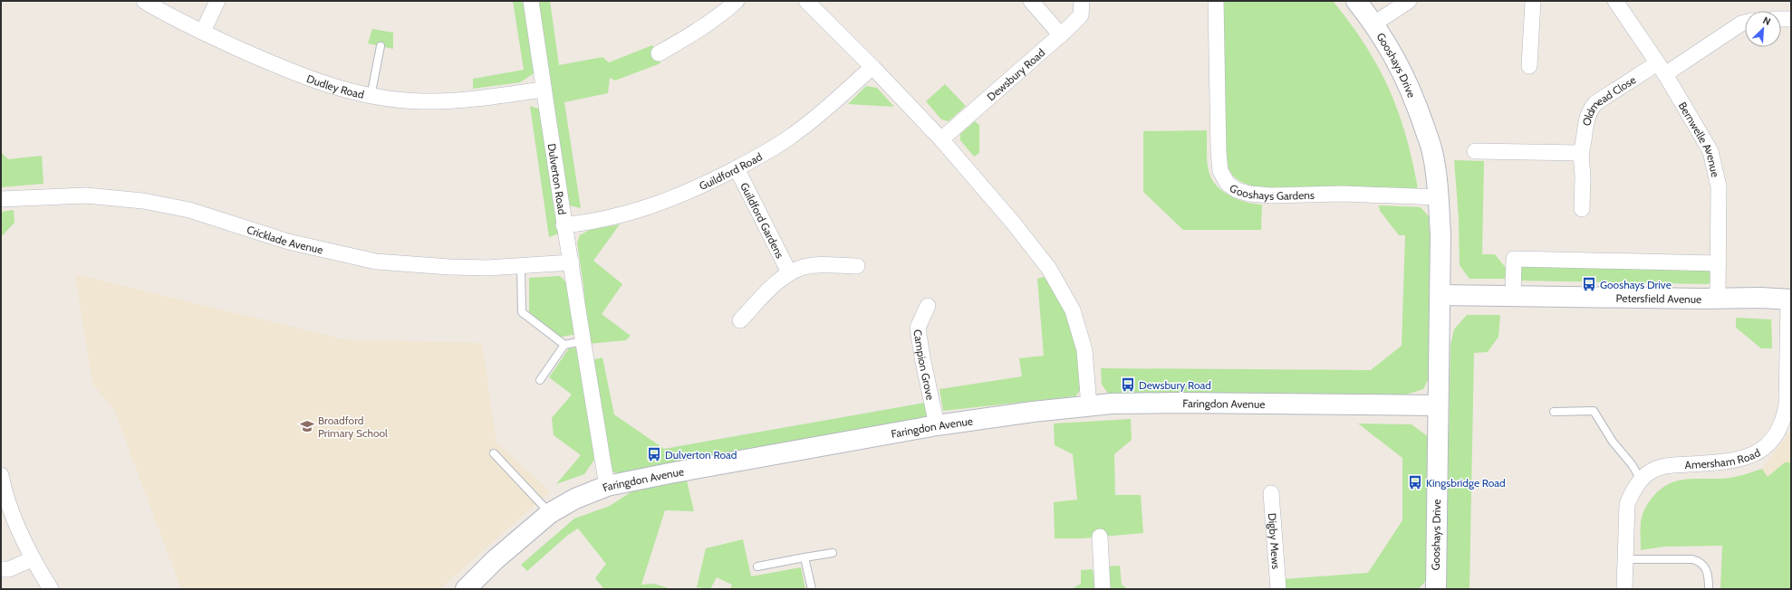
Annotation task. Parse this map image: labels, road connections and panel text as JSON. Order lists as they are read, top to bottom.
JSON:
{
  "streets": {
    "street": [
      "Gooshays Drive",
      "Dewsbury Road",
      "Dudley Road",
      "Oldmead Close",
      "Bernwelle Avenue",
      "Guildford Road",
      "Dulverton Road",
      "Gooshays Gardens",
      "Guildford Gardens",
      "Cricklade Avenue",
      "Petersfield Avenue",
      "Campion Grove",
      "Faringdon Avenue",
      "Amersham Road",
      "Digby Mews"
    ]
  },
  "crossings": [
    ["Gooshays Drive", "Gooshays Gardens"],
    ["Gooshays Drive", "Petersfield Avenue"],
    ["Gooshays Drive", "Faringdon Avenue"],
    ["Dudley Road", "Dulverton Road"],
    ["Oldmead Close", "Bernwelle Avenue"],
    ["Bernwelle Avenue", "Petersfield Avenue"],
    ["Guildford Road", "Dulverton Road"],
    ["Guildford Road", "Guildford Gardens"],
    ["Dulverton Road", "Cricklade Avenue"],
    ["Dulverton Road", "Faringdon Avenue"],
    ["Petersfield Avenue", "Amersham Road"],
    ["Campion Grove", "Faringdon Avenue"]
  ],
  "places": {
    "bus stop": [
      "Gooshays Drive",
      "Dewsbury Road",
      "Dulverton Road",
      "Kingsbridge Road"
    ],
    "school or university": ["Broadford Primary School"]
  },
  "north": "top right"
}
